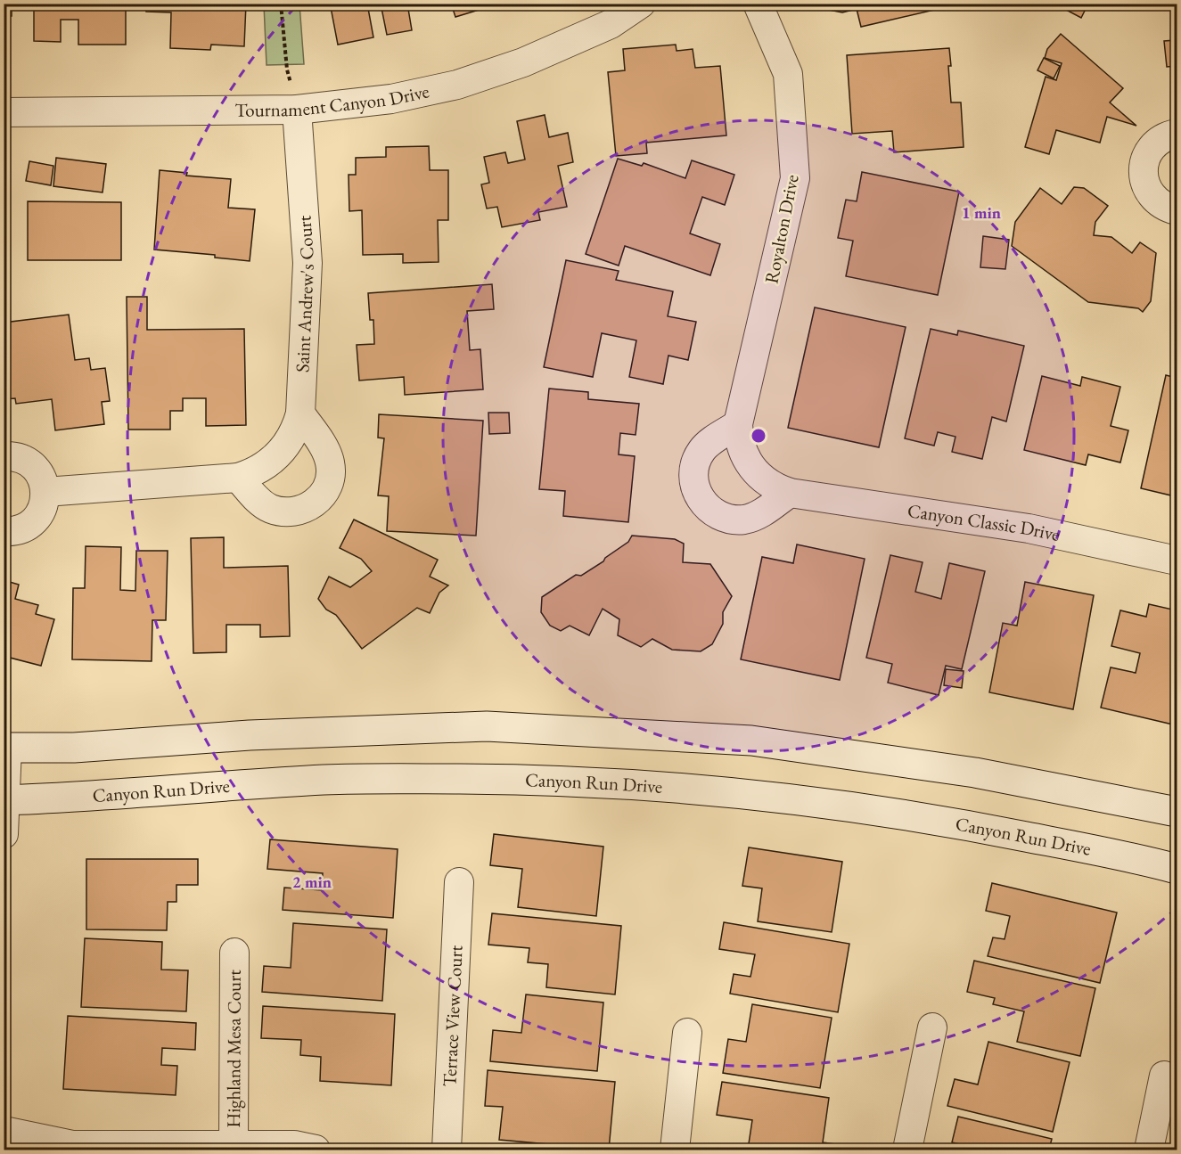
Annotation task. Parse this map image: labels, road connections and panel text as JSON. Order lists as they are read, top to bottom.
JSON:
{
  "streets": {
    "street": [
      "Tournament Canyon Drive",
      "Royalton Drive",
      "Saint Andrew's Court",
      "Canyon Classic Drive",
      "Canyon Run Drive",
      "Terrace View Court",
      "Highland Mesa Court"
    ]
  },
  "crossings": [
    ["Tournament Canyon Drive", "Saint Andrew's Court"],
    ["Royalton Drive", "Canyon Classic Drive"]
  ],
  "rings": ["1 min", "2 min"]
}
